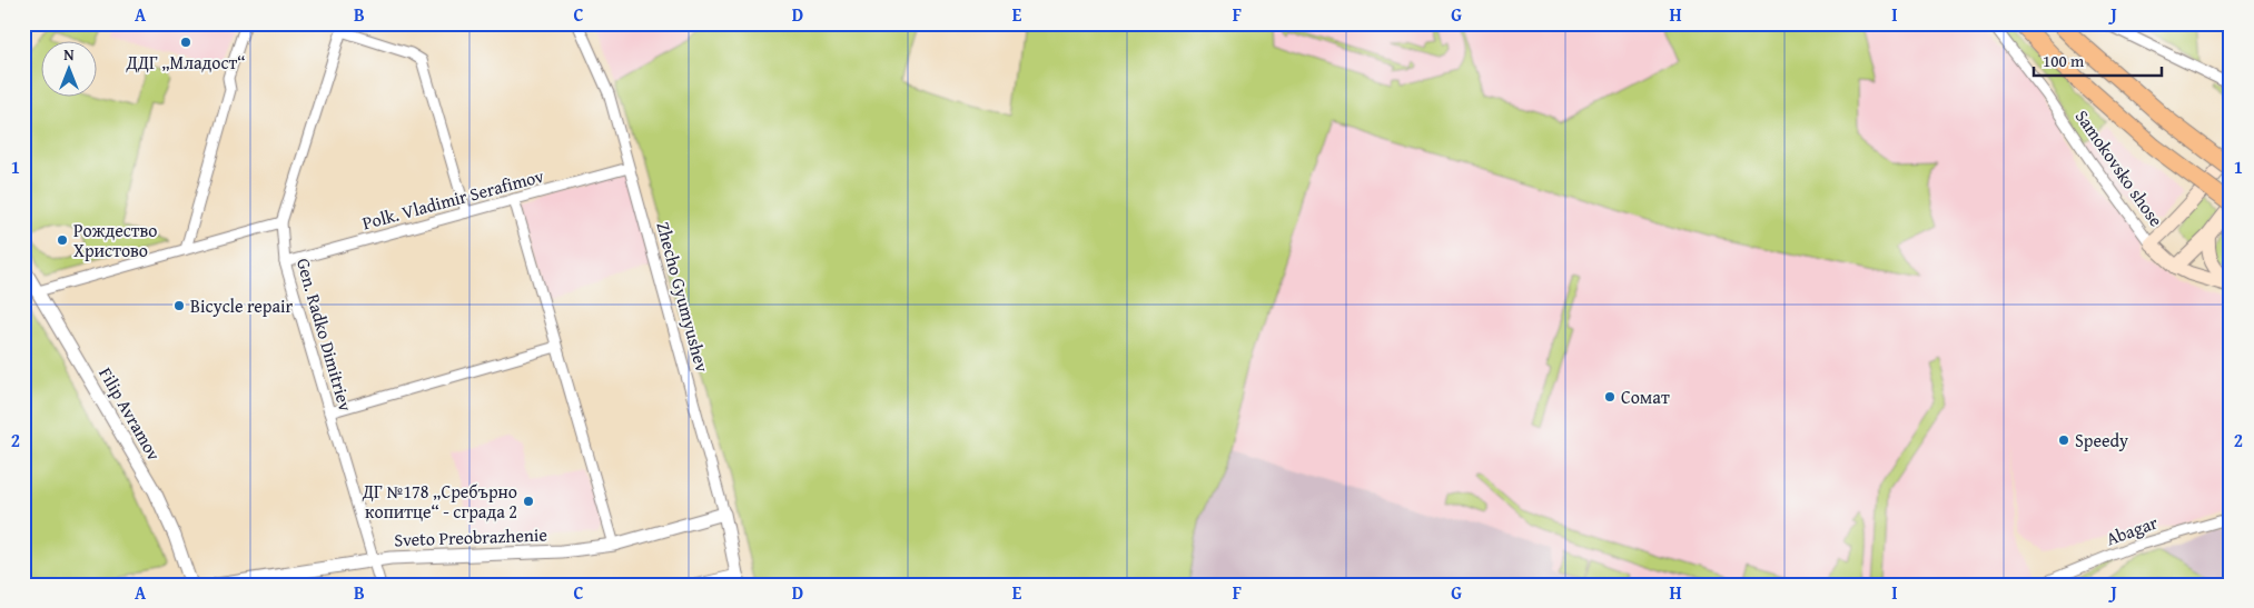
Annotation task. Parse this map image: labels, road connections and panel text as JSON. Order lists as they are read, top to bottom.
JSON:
{
  "streets": {
    "main road": ["Samokovsko shose"],
    "street": [
      "Polk. Vladimir Serafimov",
      "Zhecho Gyumyushev",
      "Gen. Radko Dimitriev",
      "Filip Avramov",
      "Abagar",
      "Sveto Preobrazhenie"
    ]
  },
  "crossings": [
    ["Polk. Vladimir Serafimov", "Zhecho Gyumyushev"],
    ["Polk. Vladimir Serafimov", "Gen. Radko Dimitriev"],
    ["Zhecho Gyumyushev", "Sveto Preobrazhenie"],
    ["Gen. Radko Dimitriev", "Sveto Preobrazhenie"]
  ],
  "places": [
    "ДДГ „Младост“",
    "Рождество Христово",
    "Bicycle repair",
    "Сомат",
    "Speedy",
    "ДГ №178 „Сребърно копитце“ - сграда 2"
  ],
  "scale_bar": "100 m",
  "north": "top",
  "grid": {
    "columns": [
      "A",
      "B",
      "C",
      "D",
      "E",
      "F",
      "G",
      "H",
      "I",
      "J"
    ],
    "rows": ["1", "2"]
  }
}
